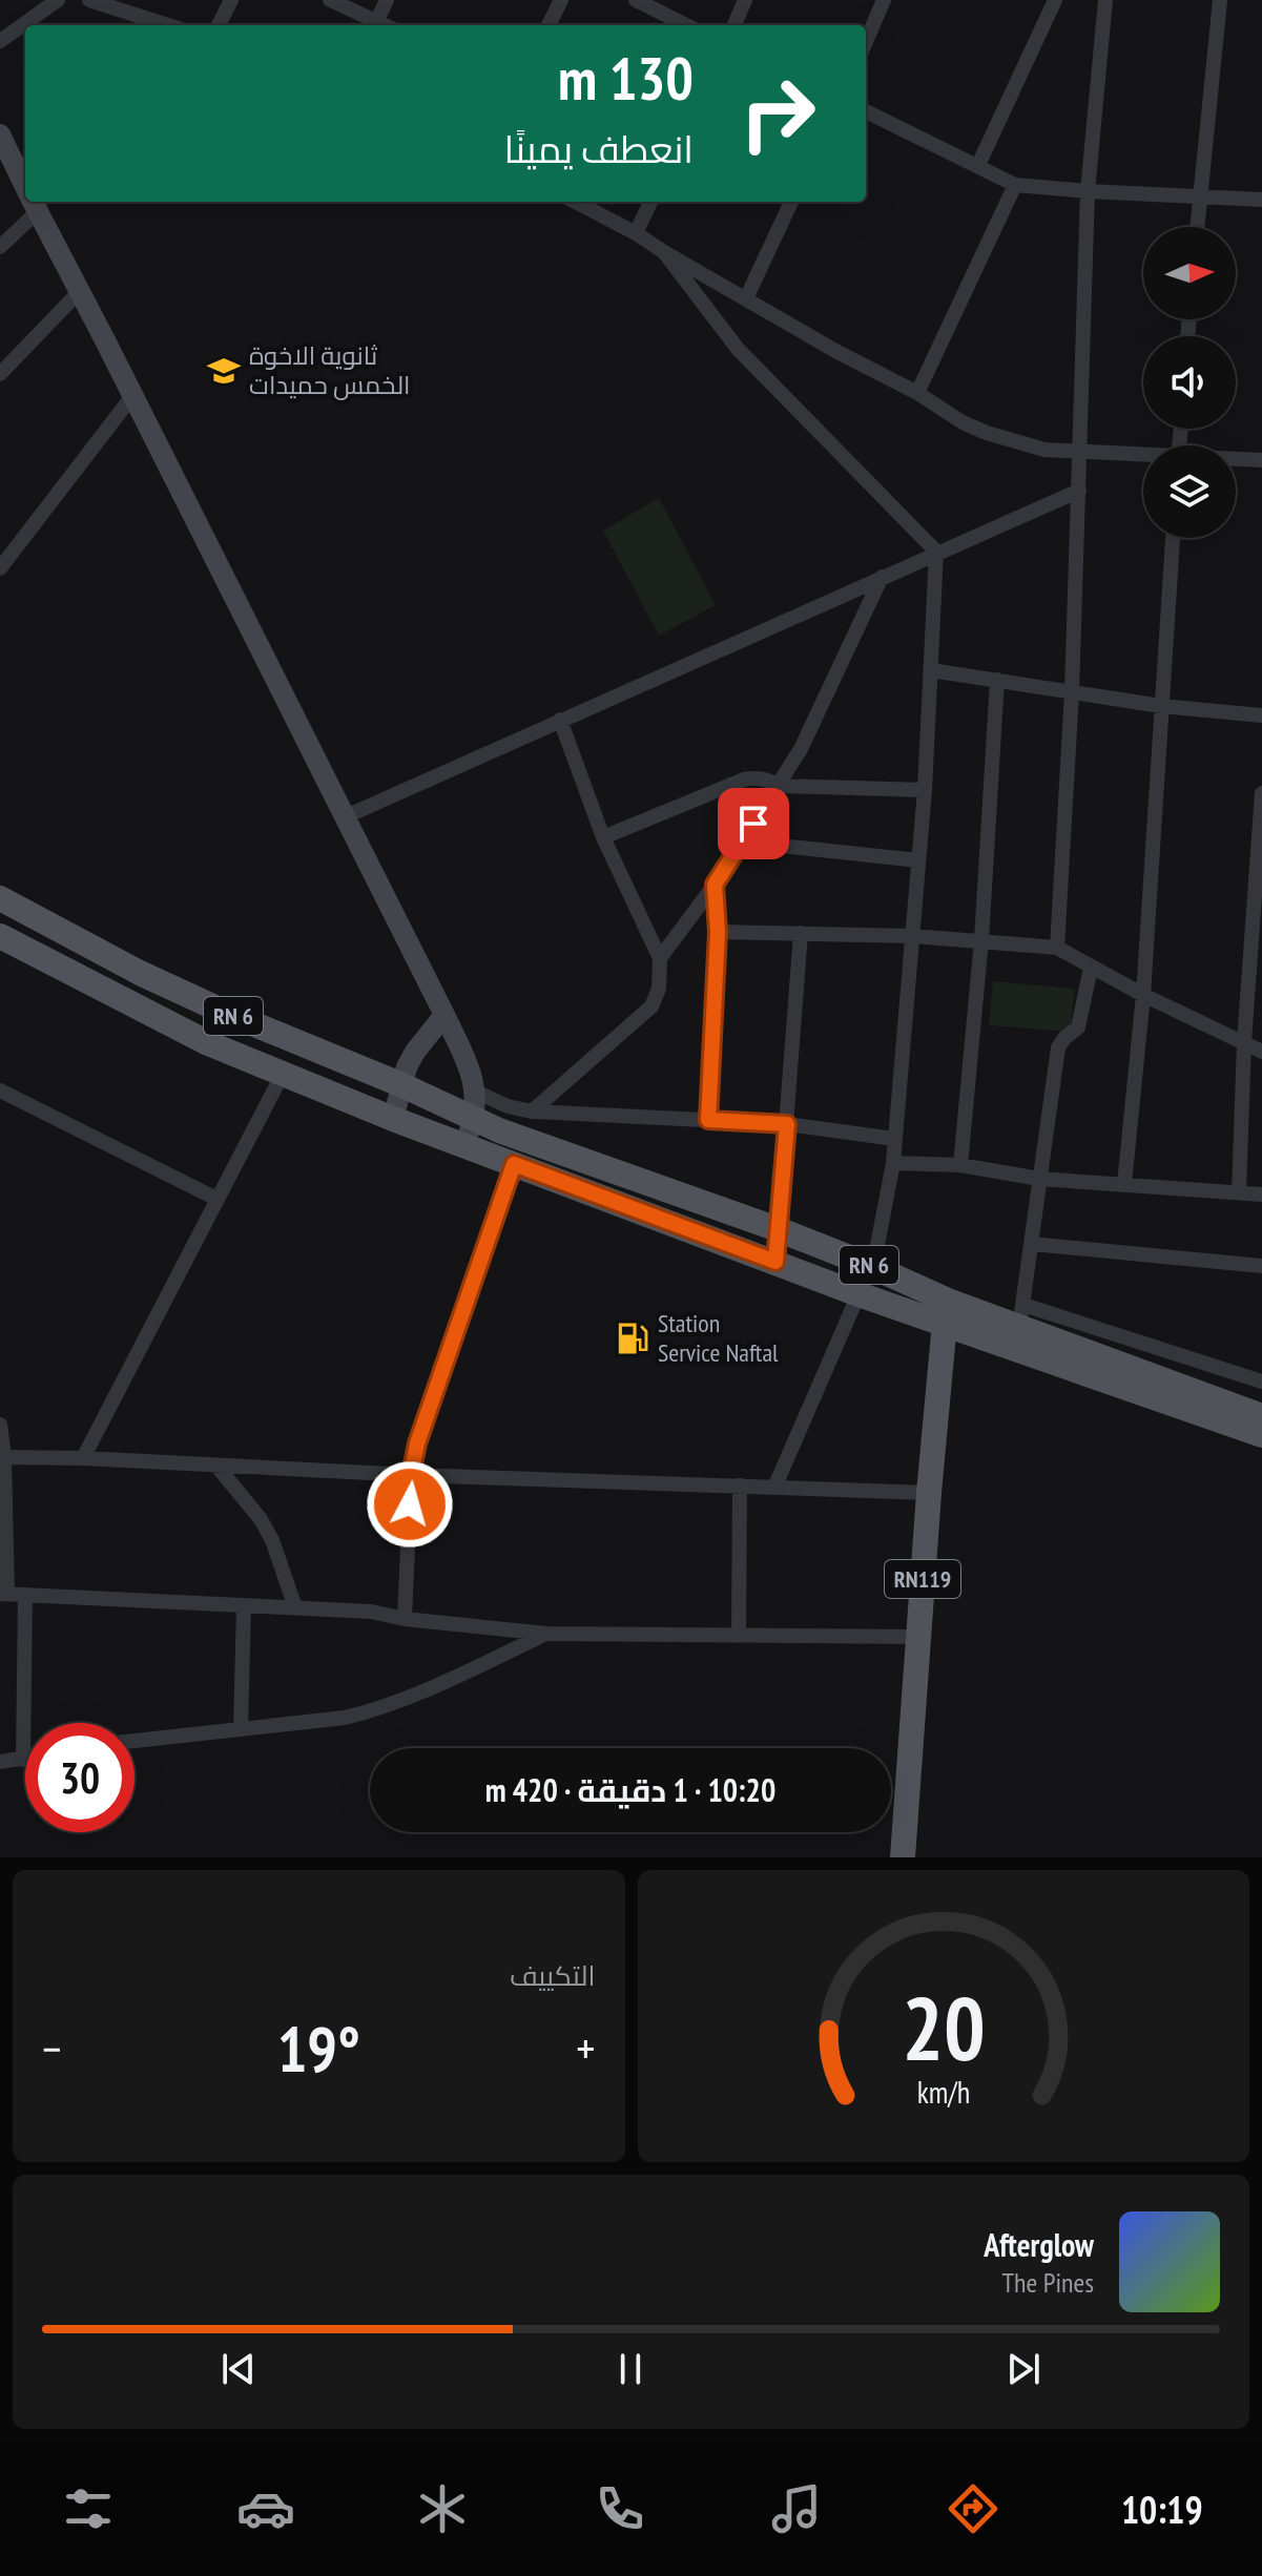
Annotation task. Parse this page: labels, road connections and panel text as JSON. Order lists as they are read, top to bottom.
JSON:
{
  "streets": {
    "main road": ["RN 6", "RN119"]
  },
  "crossings": [
    ["RN 6", "RN119"]
  ],
  "places": {
    "school or university": ["ثانوية الاخوة الخمس حميدات"],
    "fuel station": ["Station Service Naftal"]
  },
  "north": "right",
  "page": {
    "turn": ["130 m", "انعطف يمينًا"],
    "limit": "30",
    "trip": "10:20 · 1 دقيقة · 420 m",
    "tile": "التكييف",
    "heat": ["−", "19°", "+"],
    "song": ["Afterglow", "The Pines"],
    "tabs": "10:19",
    "gauge": ["20", "km/h"]
  }
}
